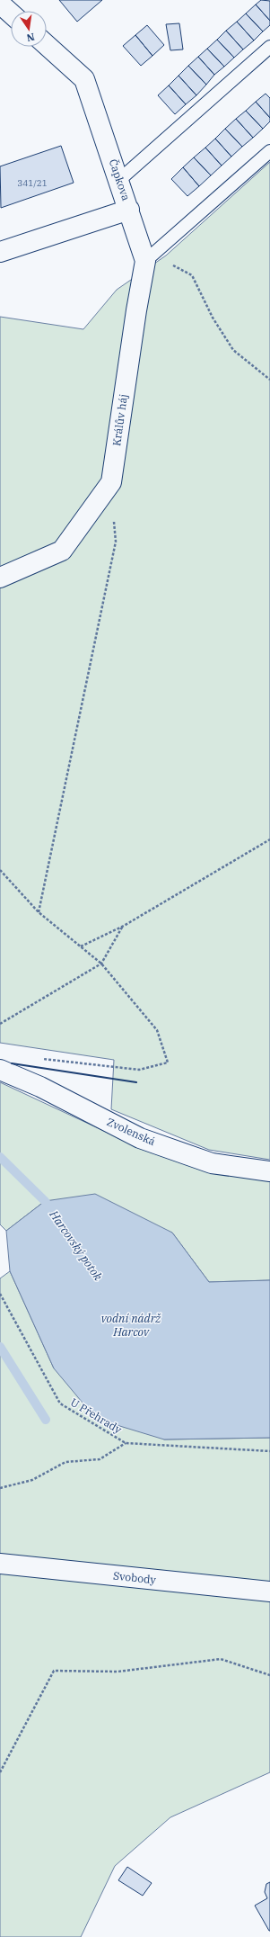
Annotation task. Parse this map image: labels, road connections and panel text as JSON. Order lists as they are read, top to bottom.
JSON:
{
  "streets": {
    "street": [
      "Čapkova",
      "Králův háj",
      "Zvolenská",
      "Svobody"
    ],
    "path": ["U Přehrady"]
  },
  "crossings": [
    ["Čapkova", "Králův háj"]
  ],
  "water": ["Harcovský potok", "vodní nádrž Harcov"],
  "house_numbers": ["341/21"],
  "north": "bottom"
}
